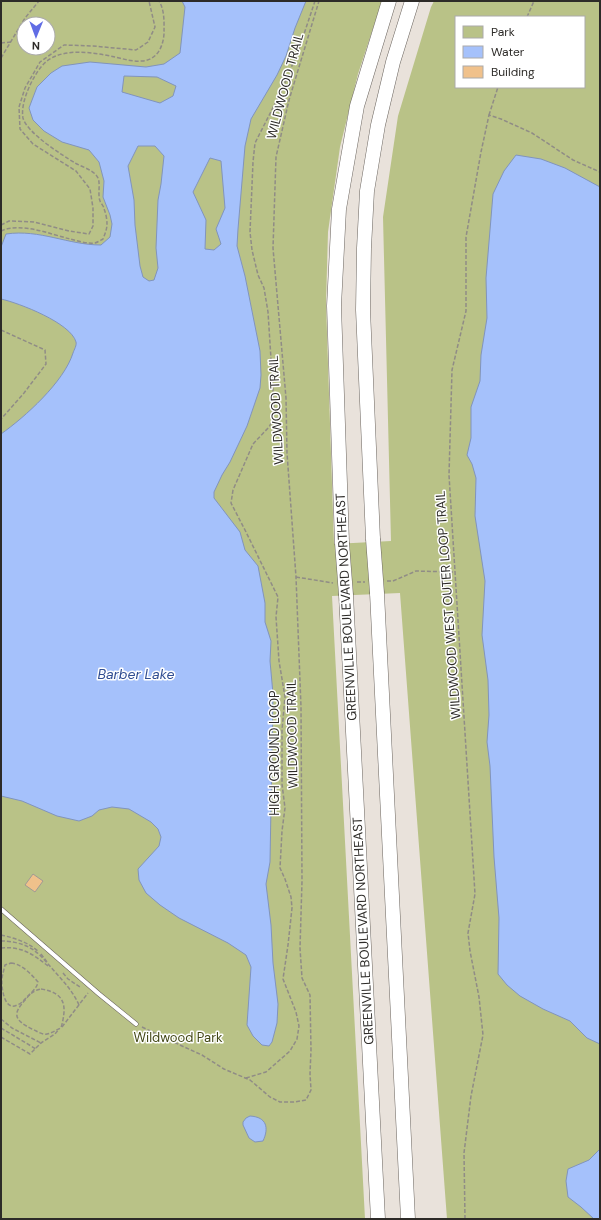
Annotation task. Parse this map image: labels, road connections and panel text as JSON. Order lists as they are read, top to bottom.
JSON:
{
  "streets": {
    "highway": ["GREENVILLE BOULEVARD NORTHEAST"],
    "path": ["WILDWOOD TRAIL", "WILDWOOD WEST OUTER LOOP TRAIL", "HIGH GROUND LOOP"]
  },
  "crossings": [
    ["WILDWOOD TRAIL", "HIGH GROUND LOOP"]
  ],
  "water": ["Barber Lake"],
  "parks": ["Wildwood Park"],
  "legend": ["Park", "Water", "Building"],
  "north": "bottom"
}
